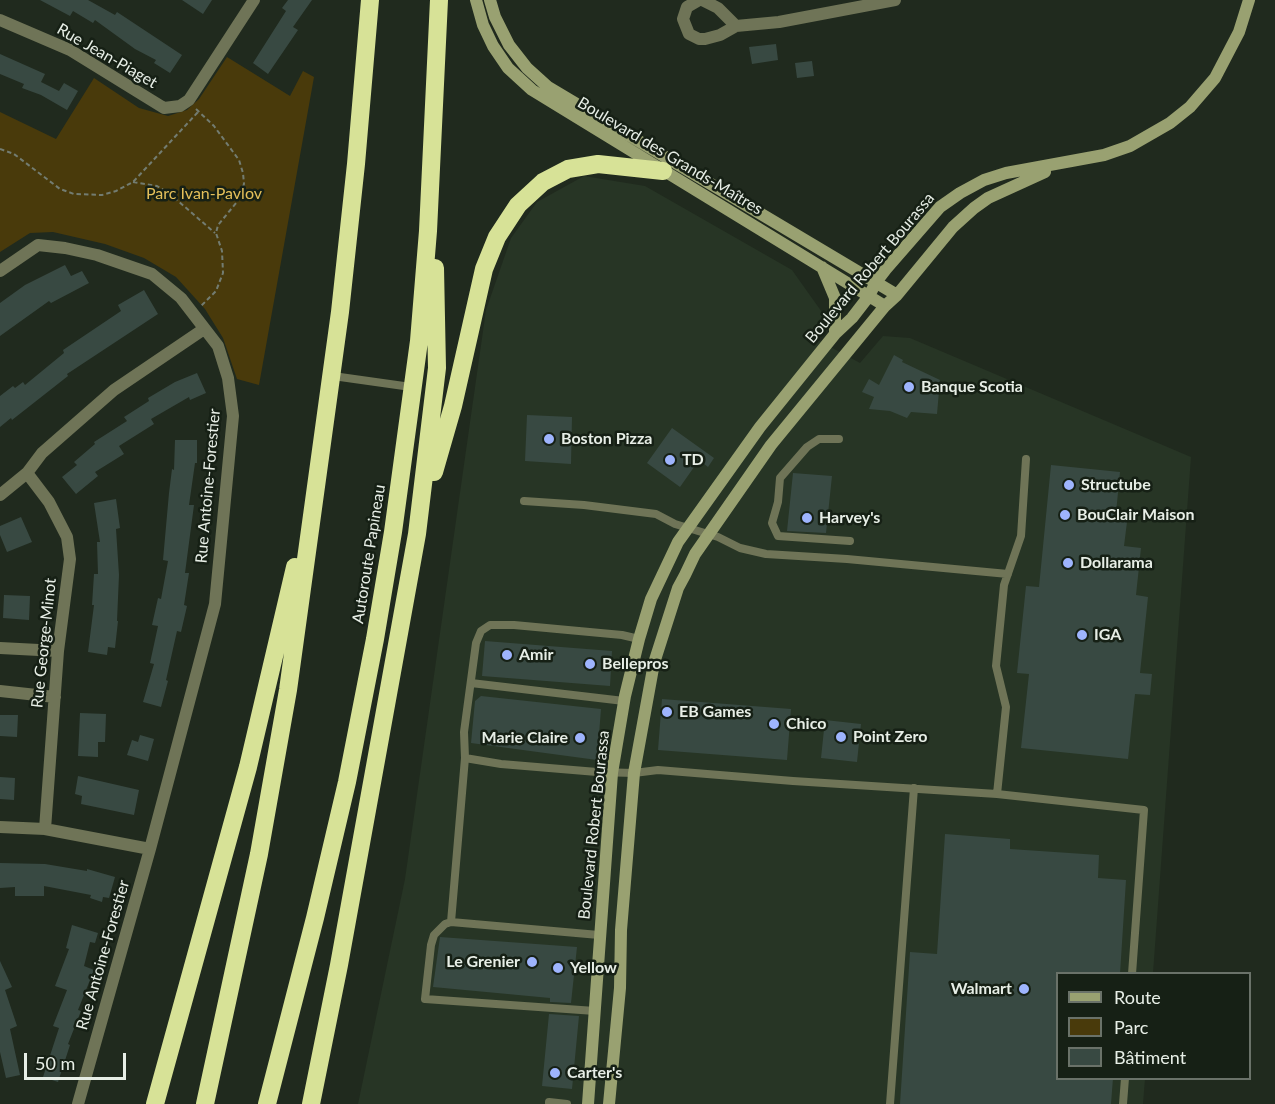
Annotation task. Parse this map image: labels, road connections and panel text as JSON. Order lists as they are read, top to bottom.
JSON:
{
  "streets": {
    "highway": ["Autoroute Papineau"],
    "street": [
      "Rue Jean-Piaget",
      "Boulevard des Grands-Maîtres",
      "Boulevard Robert Bourassa",
      "Rue Antoine-Forestier",
      "Rue George-Minot"
    ]
  },
  "crossings": [
    ["Boulevard des Grands-Maîtres", "Boulevard Robert Bourassa"]
  ],
  "parks": ["Parc Ivan-Pavlov"],
  "places": [
    "Banque Scotia",
    "Boston Pizza",
    "TD",
    "Structube",
    "BouClair Maison",
    "Harvey's",
    "Dollarama",
    "IGA",
    "Amir",
    "Bellepros",
    "EB Games",
    "Chico",
    "Point Zero",
    "Marie Claire",
    "Le Grenier",
    "Yellow",
    "Walmart",
    "Carter's"
  ],
  "legend": ["Route", "Parc", "Bâtiment"],
  "scale_bar": "50 m"
}
